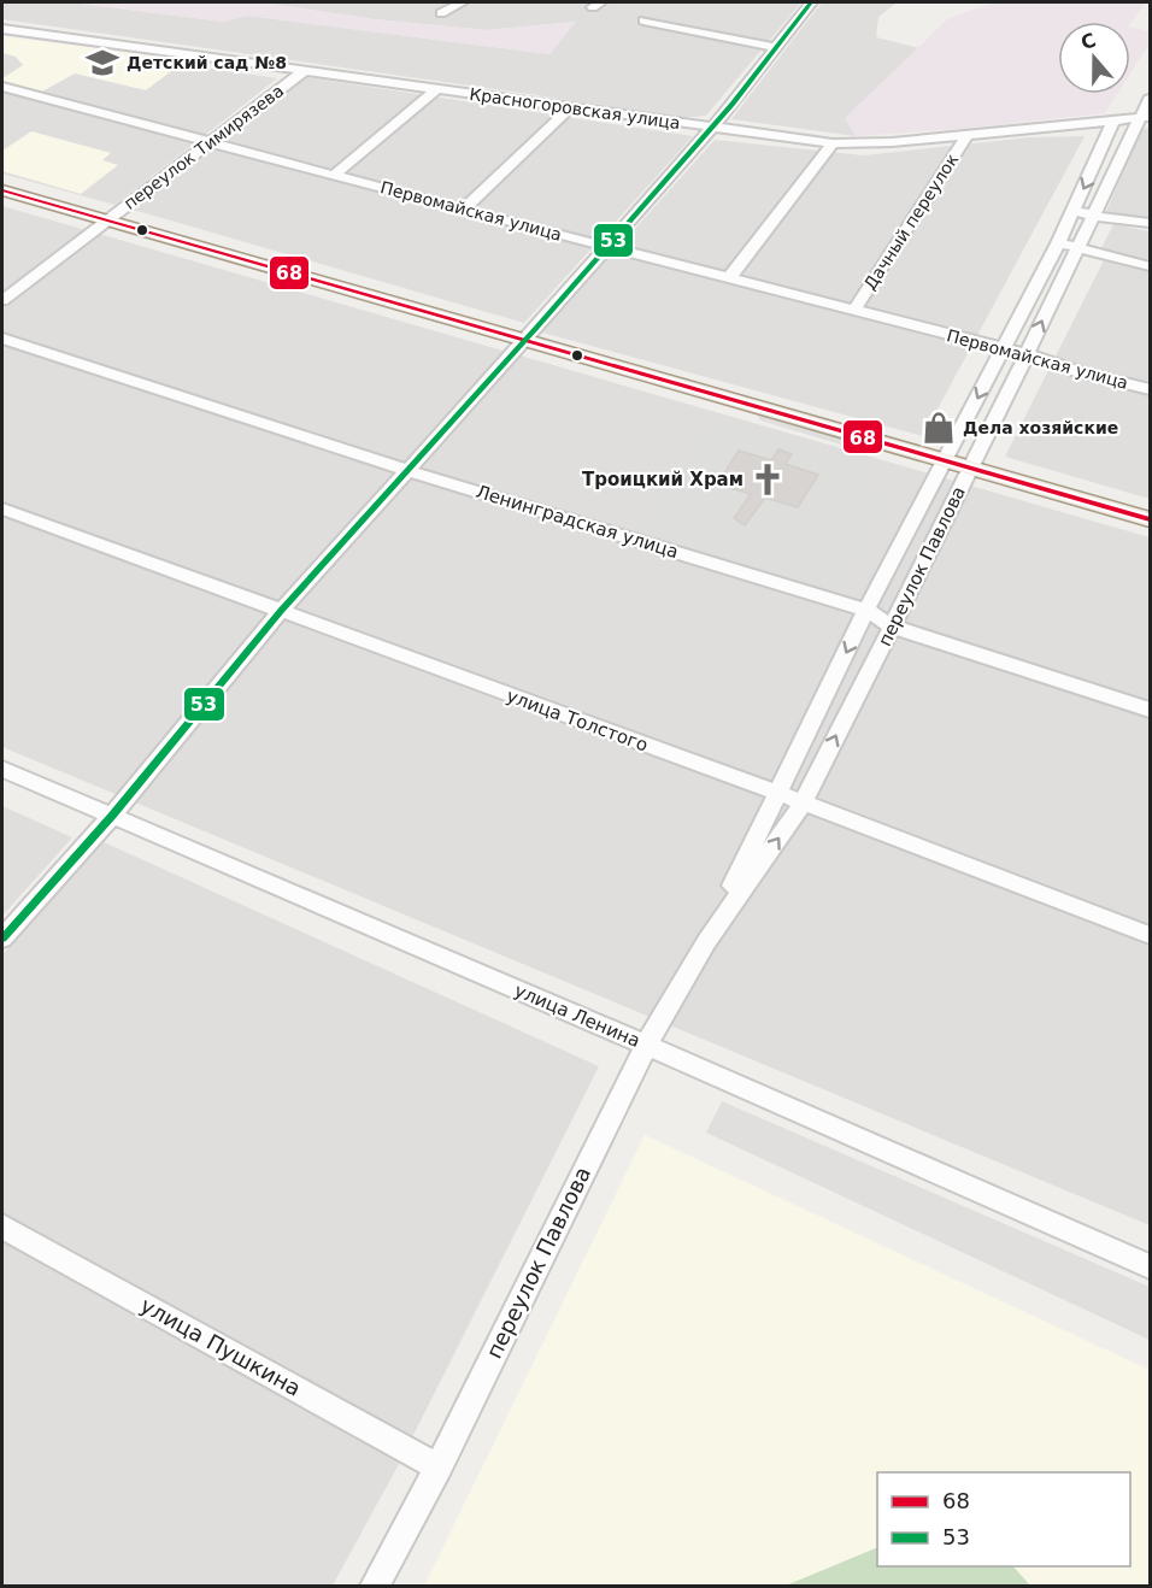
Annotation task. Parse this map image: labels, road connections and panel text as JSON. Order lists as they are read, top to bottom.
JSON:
{
  "streets": {
    "street": [
      "Красногоровская улица",
      "переулок Тимирязева",
      "Первомайская улица",
      "Дачный переулок",
      "Ленинградская улица",
      "переулок Павлова",
      "улица Толстого",
      "улица Ленина",
      "улица Пушкина"
    ]
  },
  "crossings": [
    ["Красногоровская улица", "переулок Тимирязева"],
    ["Красногоровская улица", "Дачный переулок"],
    ["Красногоровская улица", "переулок Павлова"],
    ["переулок Тимирязева", "Первомайская улица"],
    ["Первомайская улица", "Дачный переулок"],
    ["Первомайская улица", "переулок Павлова"],
    ["Ленинградская улица", "переулок Павлова"],
    ["переулок Павлова", "улица Толстого"],
    ["переулок Павлова", "улица Ленина"],
    ["переулок Павлова", "улица Пушкина"]
  ],
  "places": {
    "school or university": ["Детский сад №8"],
    "shop": ["Дела хозяйские"],
    "church": ["Троицкий Храм"]
  },
  "lines": ["transit line 53", "transit line 68"],
  "legend": ["68", "53"],
  "north": "top"
}
